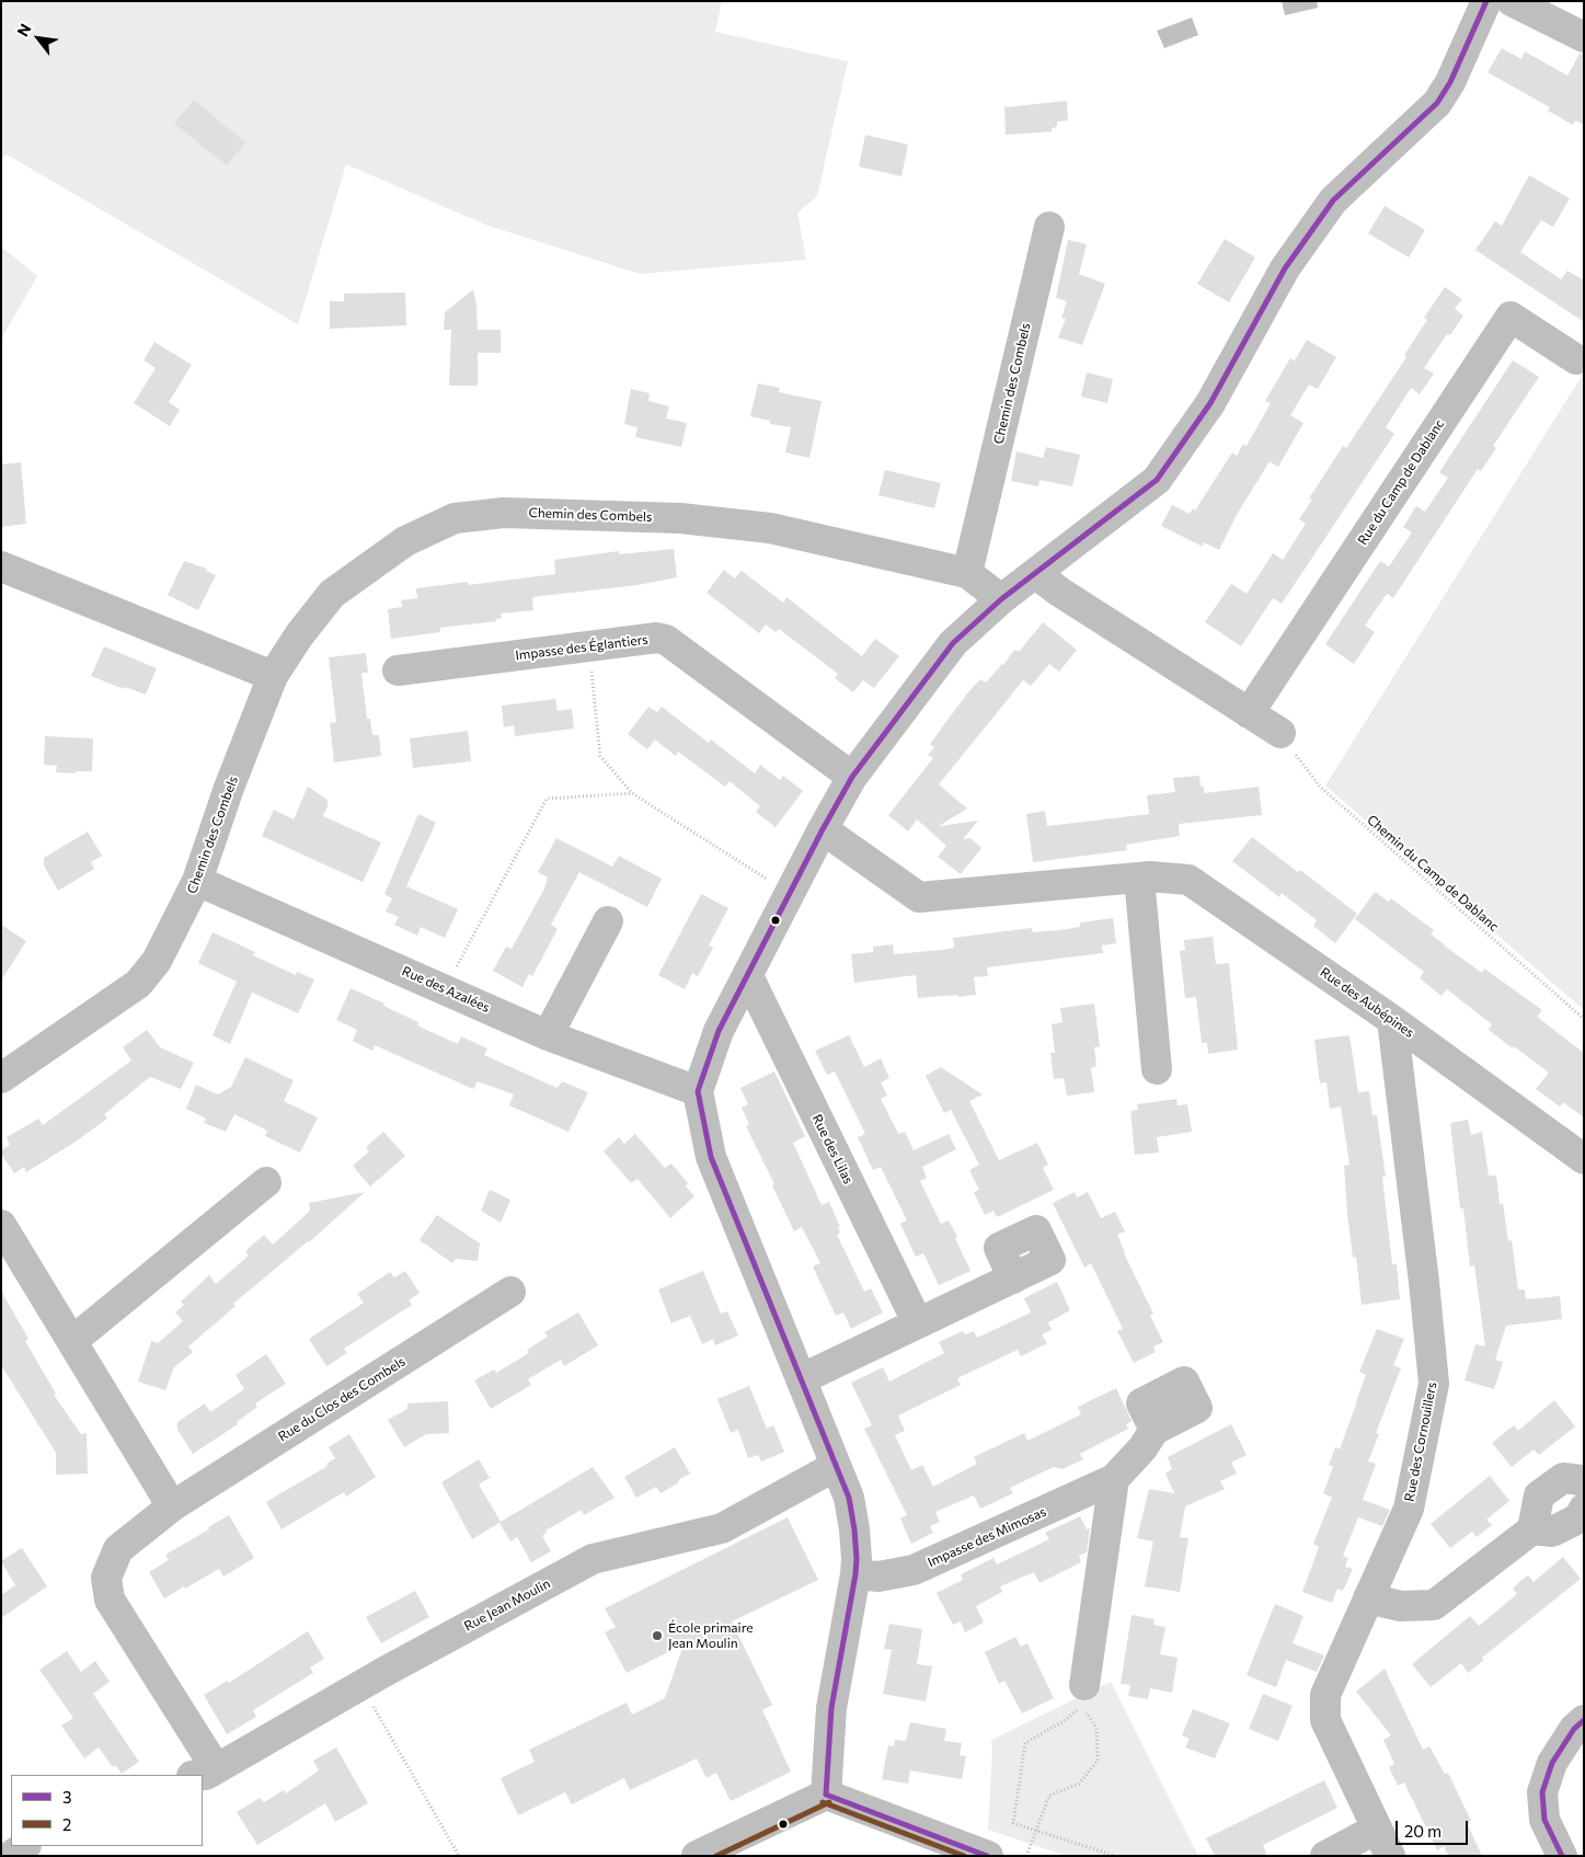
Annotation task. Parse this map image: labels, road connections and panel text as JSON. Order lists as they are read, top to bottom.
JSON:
{
  "streets": {
    "street": [
      "Chemin des Combels",
      "Rue du Camp de Dablanc",
      "Impasse des Églantiers",
      "Rue des Azalées",
      "Rue des Aubépines",
      "Rue des Lilas",
      "Rue du Clos des Combels",
      "Rue des Cornouillers",
      "Impasse des Mimosas",
      "Rue Jean Moulin"
    ],
    "path": ["Chemin du Camp de Dablanc"]
  },
  "crossings": [
    ["Chemin des Combels", "Rue des Azalées"],
    ["Rue des Aubépines", "Rue des Cornouillers"],
    ["Rue du Clos des Combels", "Rue Jean Moulin"]
  ],
  "places": ["École primaire Jean Moulin"],
  "lines": ["transit line 3", "transit line 2"],
  "legend": ["3", "2"],
  "scale_bar": "20 m",
  "north": "top left"
}
